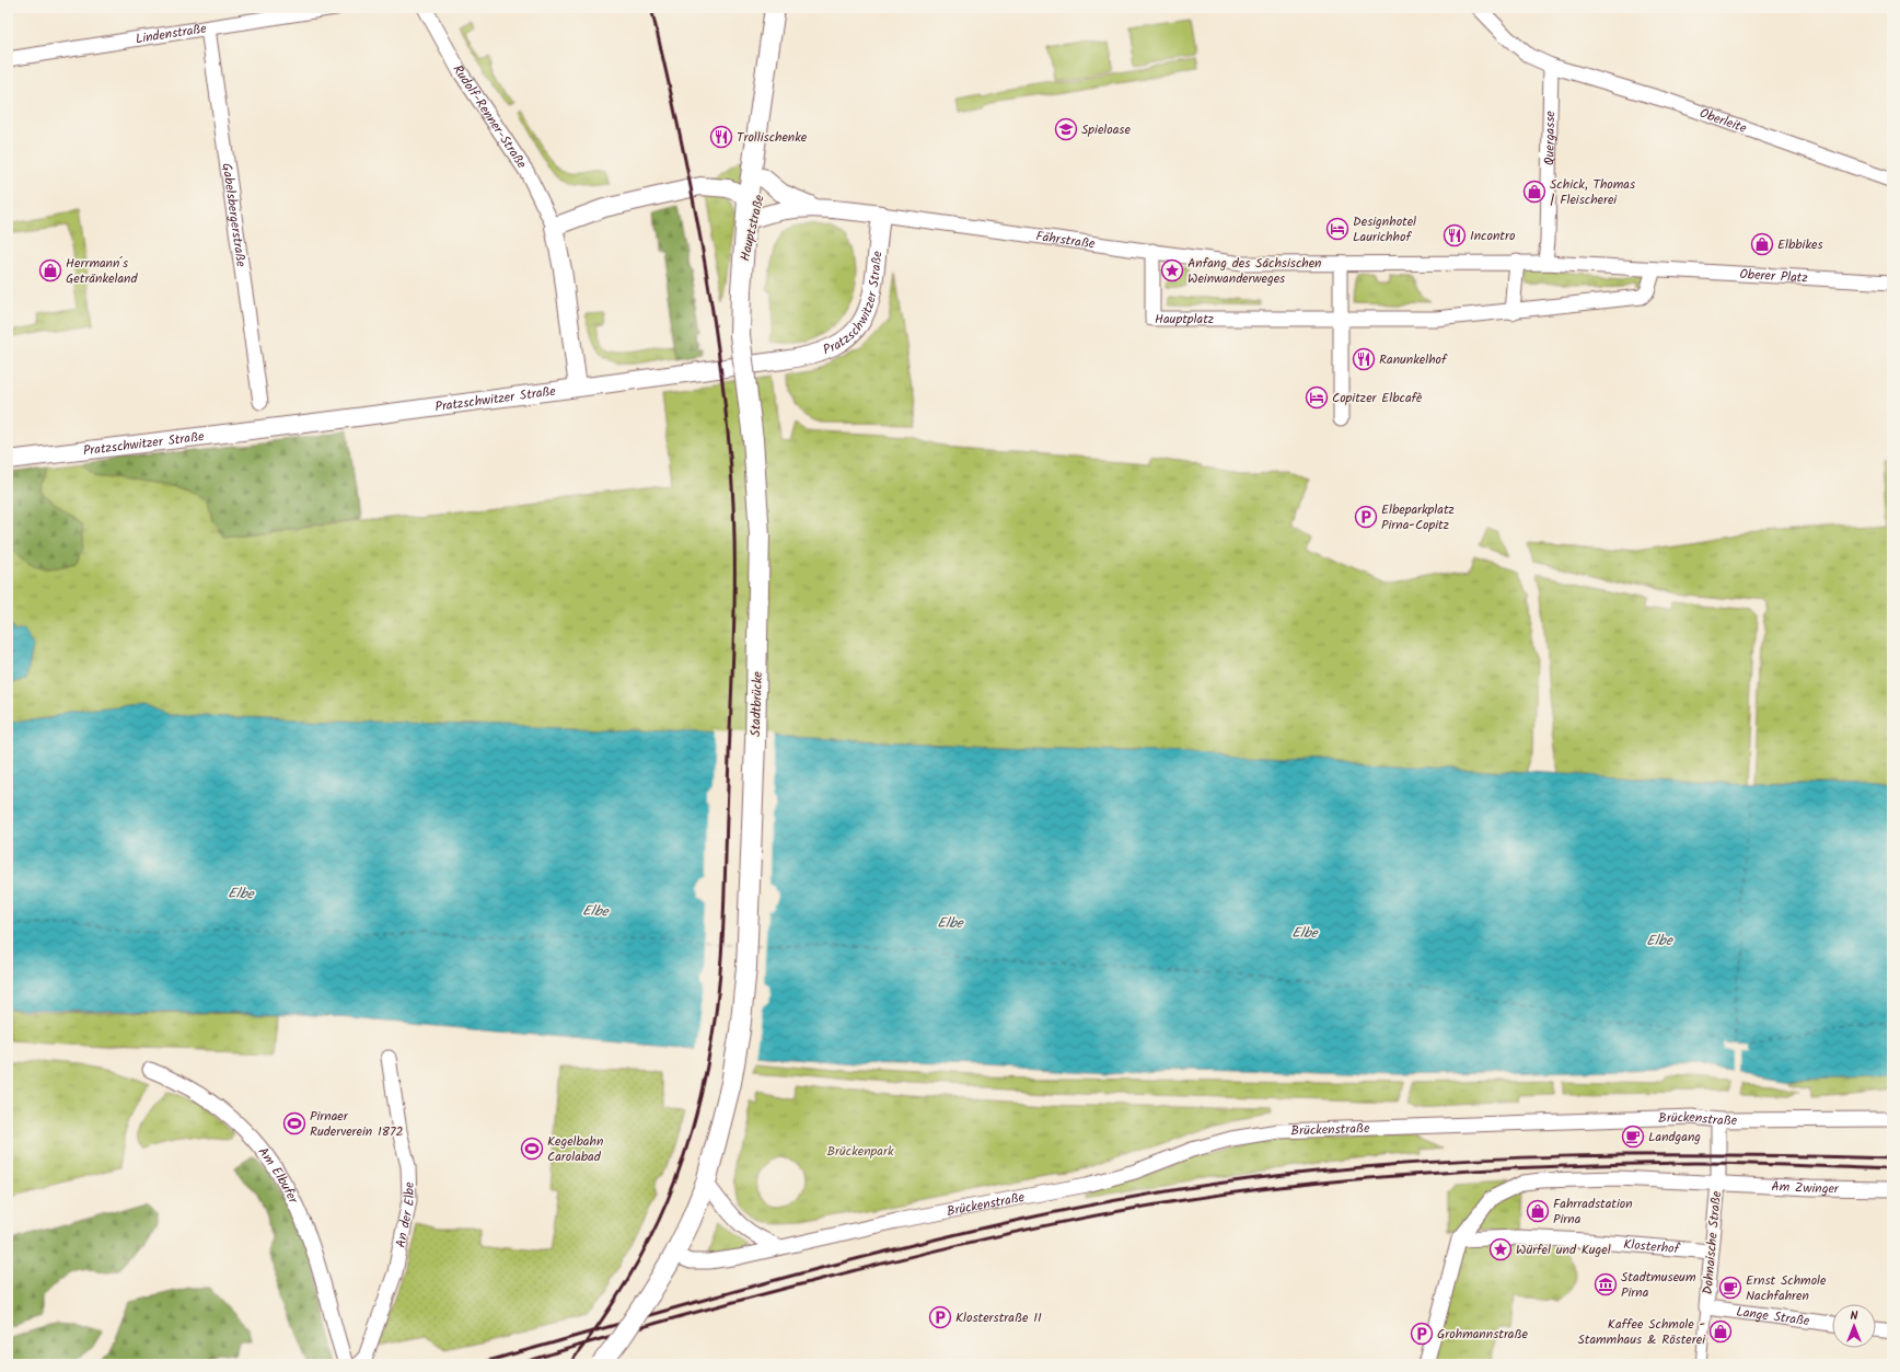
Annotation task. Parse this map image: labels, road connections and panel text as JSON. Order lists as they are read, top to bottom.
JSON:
{
  "streets": {
    "main road": ["Hauptstraße", "Stadtbrücke"],
    "street": [
      "Lindenstraße",
      "Rudolf-Renner-Straße",
      "Oberleite",
      "Quergasse",
      "Gabelsbergerstraße",
      "Fährstraße",
      "Oberer Platz",
      "Pratzschwitzer Straße",
      "Hauptplatz",
      "Brückenstraße",
      "Am Elbufer",
      "Am Zwinger",
      "An der Elbe",
      "Dohnaische Straße",
      "Klosterhof",
      "Lange Straße"
    ]
  },
  "crossings": [
    ["Lindenstraße", "Gabelsbergerstraße"],
    ["Rudolf-Renner-Straße", "Pratzschwitzer Straße"],
    ["Oberleite", "Quergasse"],
    ["Quergasse", "Oberer Platz"],
    ["Hauptstraße", "Stadtbrücke"],
    ["Fährstraße", "Pratzschwitzer Straße"],
    ["Fährstraße", "Hauptplatz"],
    ["Stadtbrücke", "Brückenstraße"],
    ["Brückenstraße", "Dohnaische Straße"],
    ["Am Zwinger", "Dohnaische Straße"],
    ["Dohnaische Straße", "Klosterhof"],
    ["Dohnaische Straße", "Lange Straße"]
  ],
  "water": ["Elbe"],
  "parks": ["Brückenpark"],
  "places": {
    "school or university": ["Spieloase"],
    "restaurant": ["Trollischenke", "Incontro", "Ranunkelhof"],
    "shop": [
      "Schick, Thomas | Fleischerei",
      "Elbbikes",
      "Herrmann´s Getränkeland",
      "Fahrradstation Pirna",
      "Kaffee Schmole - Stammhaus & Rösterei"
    ],
    "hotel": ["Designhotel Laurichhof", "Copitzer Elbcafè"],
    "place": ["Anfang des Sächsischen Weinwanderweges", "Würfel und Kugel"],
    "parking": ["Elbeparkplatz Pirna-Copitz", "Klosterstraße II", "Grohmannstraße"],
    "sports": ["Pirnaer Ruderverein 1872", "Kegelbahn Carolabad"],
    "cafe": ["Landgang", "Ernst Schmole Nachfahren"],
    "museum": ["Stadtmuseum Pirna"]
  },
  "north": "top"
}
